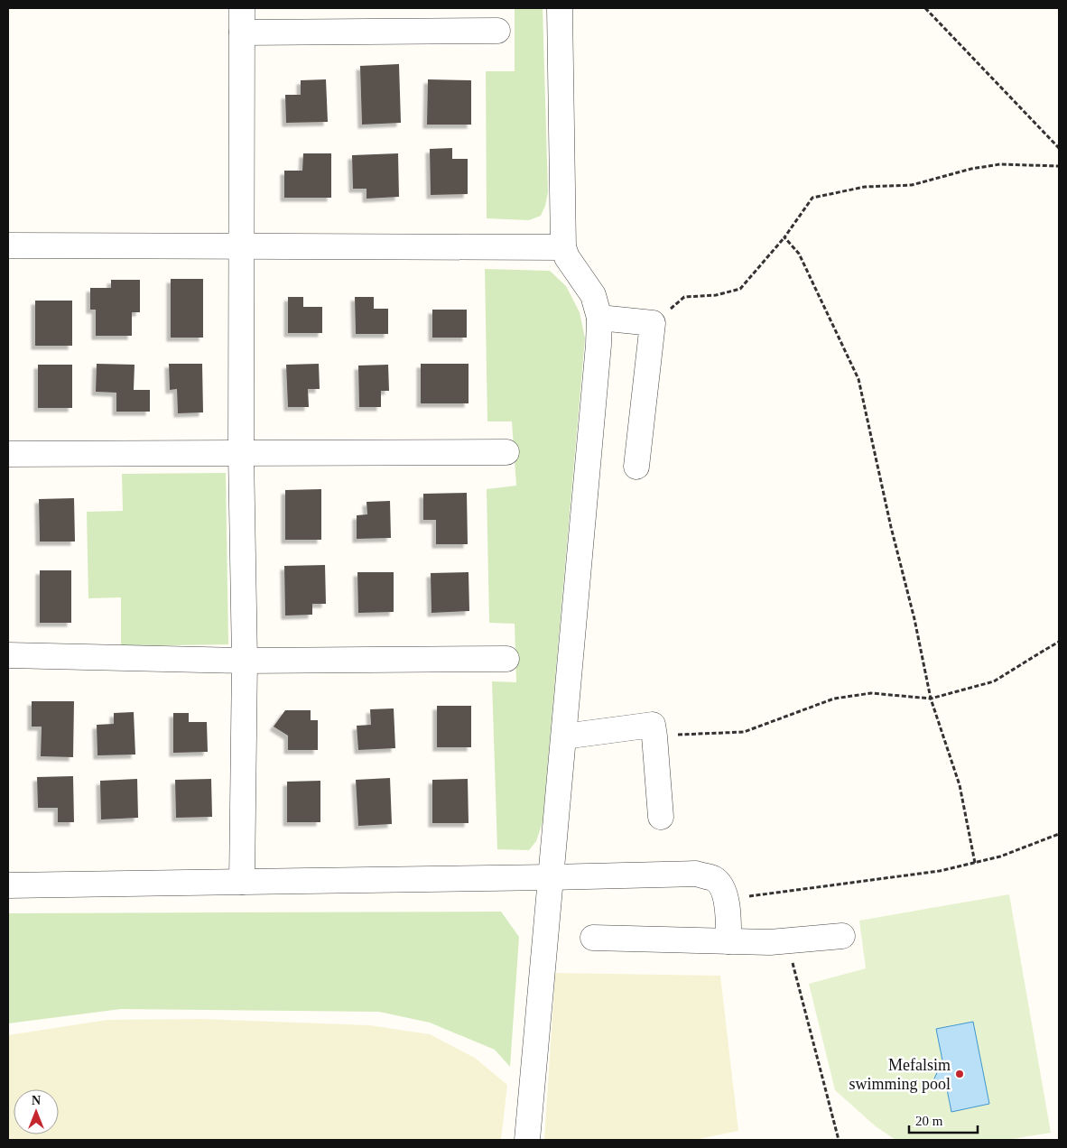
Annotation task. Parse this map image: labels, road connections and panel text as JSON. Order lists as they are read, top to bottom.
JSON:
{
  "places": ["Mefalsim swimming pool"],
  "scale_bar": "20 m",
  "north": "top"
}
